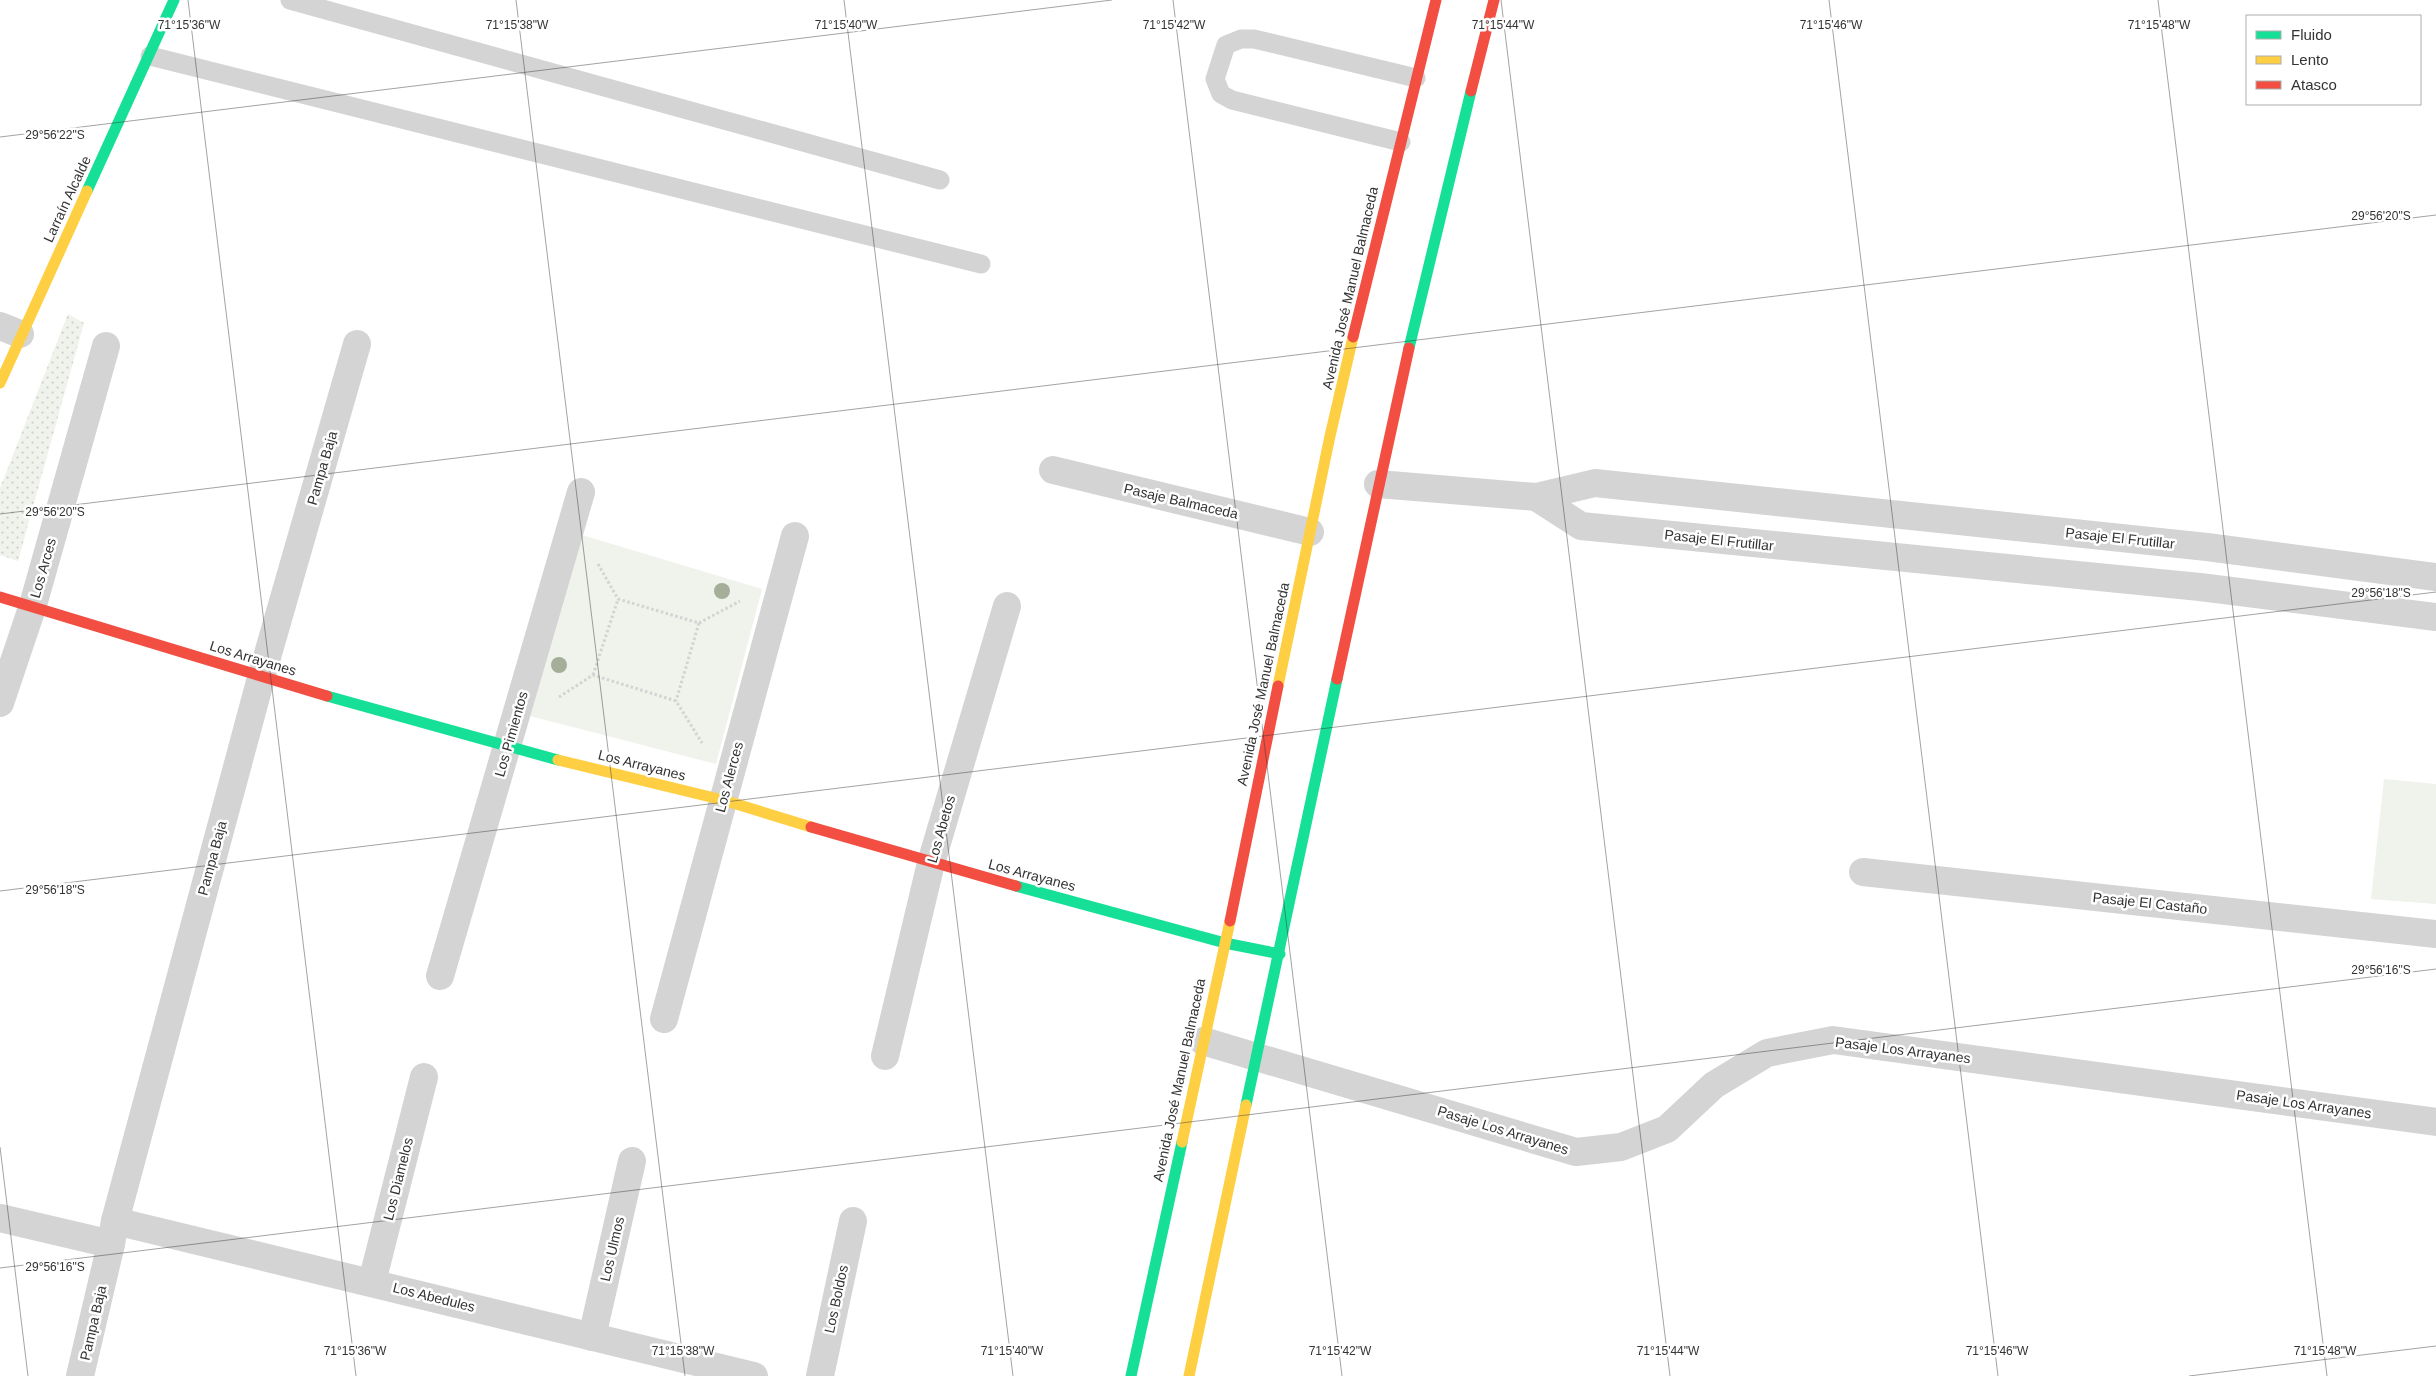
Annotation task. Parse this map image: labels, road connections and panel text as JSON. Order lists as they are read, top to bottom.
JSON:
{
  "streets": {
    "main road": ["Larraín Alcalde", "Avenida José Manuel Balmaceda", "Los Arrayanes"],
    "street": [
      "Pampa Baja",
      "Pasaje Balmaceda",
      "Pasaje El Frutillar",
      "Los Arces",
      "Los Pimientos",
      "Los Alerces",
      "Los Abetos",
      "Pasaje El Castaño",
      "Pasaje Los Arrayanes",
      "Los Diamelos",
      "Los Ulmos",
      "Los Abedules",
      "Los Boldos"
    ]
  },
  "crossings": [
    ["Avenida José Manuel Balmaceda", "Pasaje Balmaceda"],
    ["Avenida José Manuel Balmaceda", "Los Arrayanes"],
    ["Avenida José Manuel Balmaceda", "Pasaje Los Arrayanes"],
    ["Pampa Baja", "Los Arrayanes"],
    ["Pampa Baja", "Los Abedules"],
    ["Los Arces", "Los Arrayanes"],
    ["Los Arrayanes", "Los Pimientos"],
    ["Los Arrayanes", "Los Alerces"],
    ["Los Arrayanes", "Los Abetos"],
    ["Los Diamelos", "Los Abedules"],
    ["Los Ulmos", "Los Abedules"]
  ],
  "legend": ["Fluido", "Lento", "Atasco"],
  "coordinates": [
    "71°15'36\"W",
    "71°15'40\"W",
    "71°15'48\"W",
    "71°15'38\"W",
    "71°15'42\"W",
    "71°15'44\"W",
    "71°15'46\"W",
    "29°56'22\"S",
    "29°56'20\"S",
    "29°56'18\"S",
    "29°56'16\"S"
  ]
}
